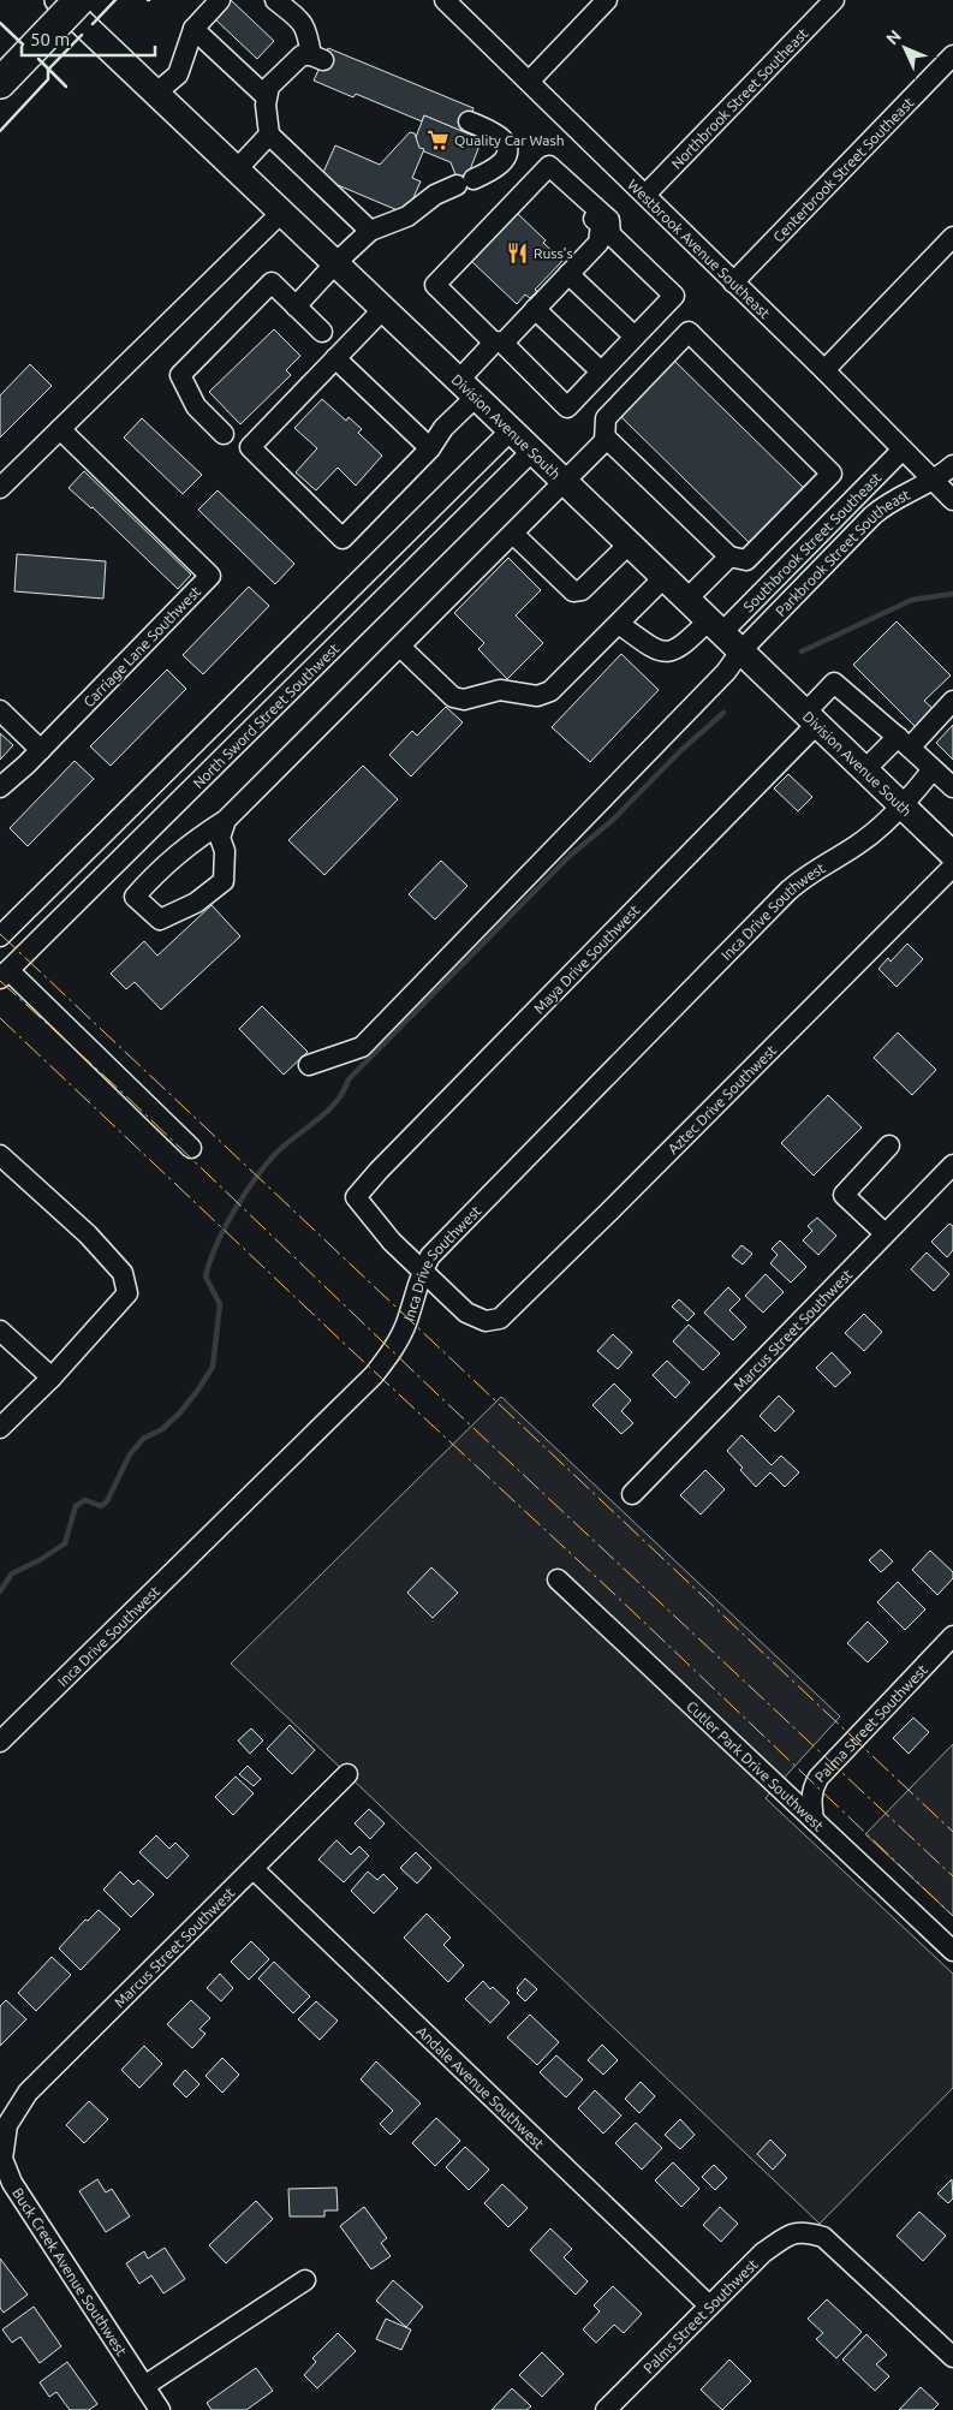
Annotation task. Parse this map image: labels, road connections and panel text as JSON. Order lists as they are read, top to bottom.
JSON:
{
  "streets": {
    "main road": ["Division Avenue South"],
    "street": [
      "Northbrook Street Southeast",
      "Centerbrook Street Southeast",
      "Westbrook Avenue Southeast",
      "Southbrook Street Southeast",
      "Parkbrook Street Southeast",
      "Carriage Lane Southwest",
      "North Sword Street Southwest",
      "Inca Drive Southwest",
      "Maya Drive Southwest",
      "Aztec Drive Southwest",
      "Marcus Street Southwest",
      "Palma Street Southwest",
      "Cutler Park Drive Southwest",
      "Andale Avenue Southwest",
      "Buck Creek Avenue Southwest",
      "Palms Street Southwest"
    ]
  },
  "crossings": [
    ["Northbrook Street Southeast", "Westbrook Avenue Southeast"],
    ["Centerbrook Street Southeast", "Westbrook Avenue Southeast"],
    ["Westbrook Avenue Southeast", "Southbrook Street Southeast"],
    ["Westbrook Avenue Southeast", "Parkbrook Street Southeast"],
    ["Division Avenue South", "Southbrook Street Southeast"],
    ["Division Avenue South", "Parkbrook Street Southeast"],
    ["Division Avenue South", "North Sword Street Southwest"],
    ["Division Avenue South", "Inca Drive Southwest"],
    ["Division Avenue South", "Maya Drive Southwest"],
    ["Inca Drive Southwest", "Maya Drive Southwest"],
    ["Inca Drive Southwest", "Aztec Drive Southwest"],
    ["Maya Drive Southwest", "Aztec Drive Southwest"],
    ["Marcus Street Southwest", "Andale Avenue Southwest"],
    ["Marcus Street Southwest", "Buck Creek Avenue Southwest"],
    ["Palma Street Southwest", "Cutler Park Drive Southwest"],
    ["Andale Avenue Southwest", "Palms Street Southwest"]
  ],
  "places": {
    "supermarket": ["Quality Car Wash"],
    "restaurant": ["Russ's"]
  },
  "scale_bar": "50 m",
  "north": "top left"
}
